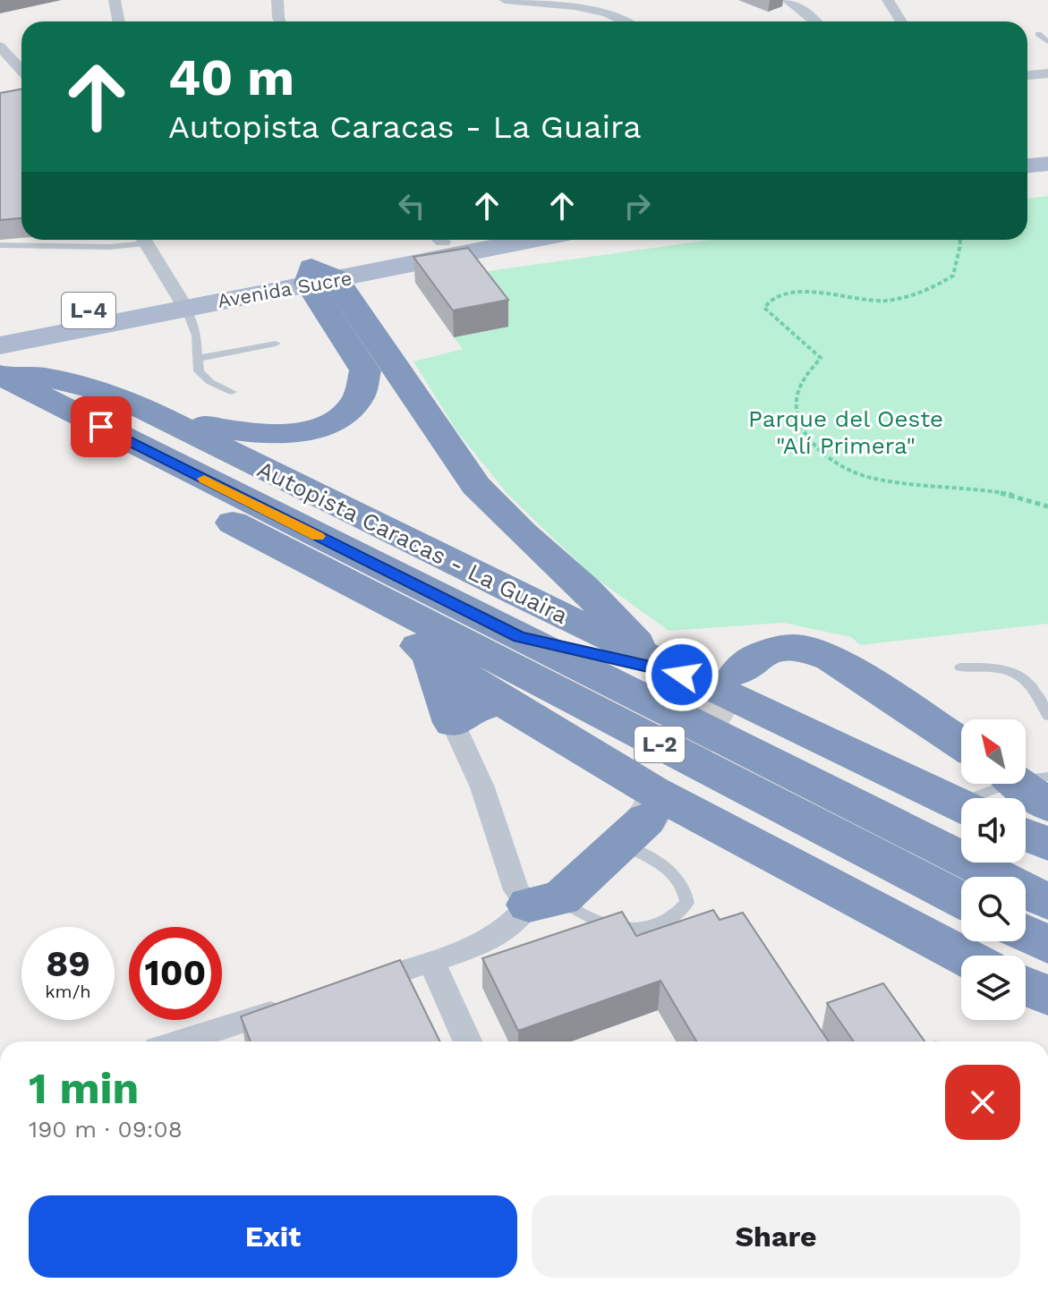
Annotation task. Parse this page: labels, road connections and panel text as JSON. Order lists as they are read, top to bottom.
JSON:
{
  "streets": {
    "highway": ["Autopista Caracas - La Guaira", "L-2"],
    "main road": ["Avenida Sucre", "L-4"]
  },
  "crossings": [
    ["Autopista Caracas - La Guaira", "L-2"]
  ],
  "parks": ["Parque del Oeste \"Alí Primera\""],
  "north": "top left",
  "page": {
    "turn": ["40 m", "Autopista Caracas - La Guaira"],
    "speed": "89 km/h",
    "limit": "100",
    "heading": ["1 min", "190 m · 09:08"],
    "buttons": ["Exit", "Share"]
  }
}
